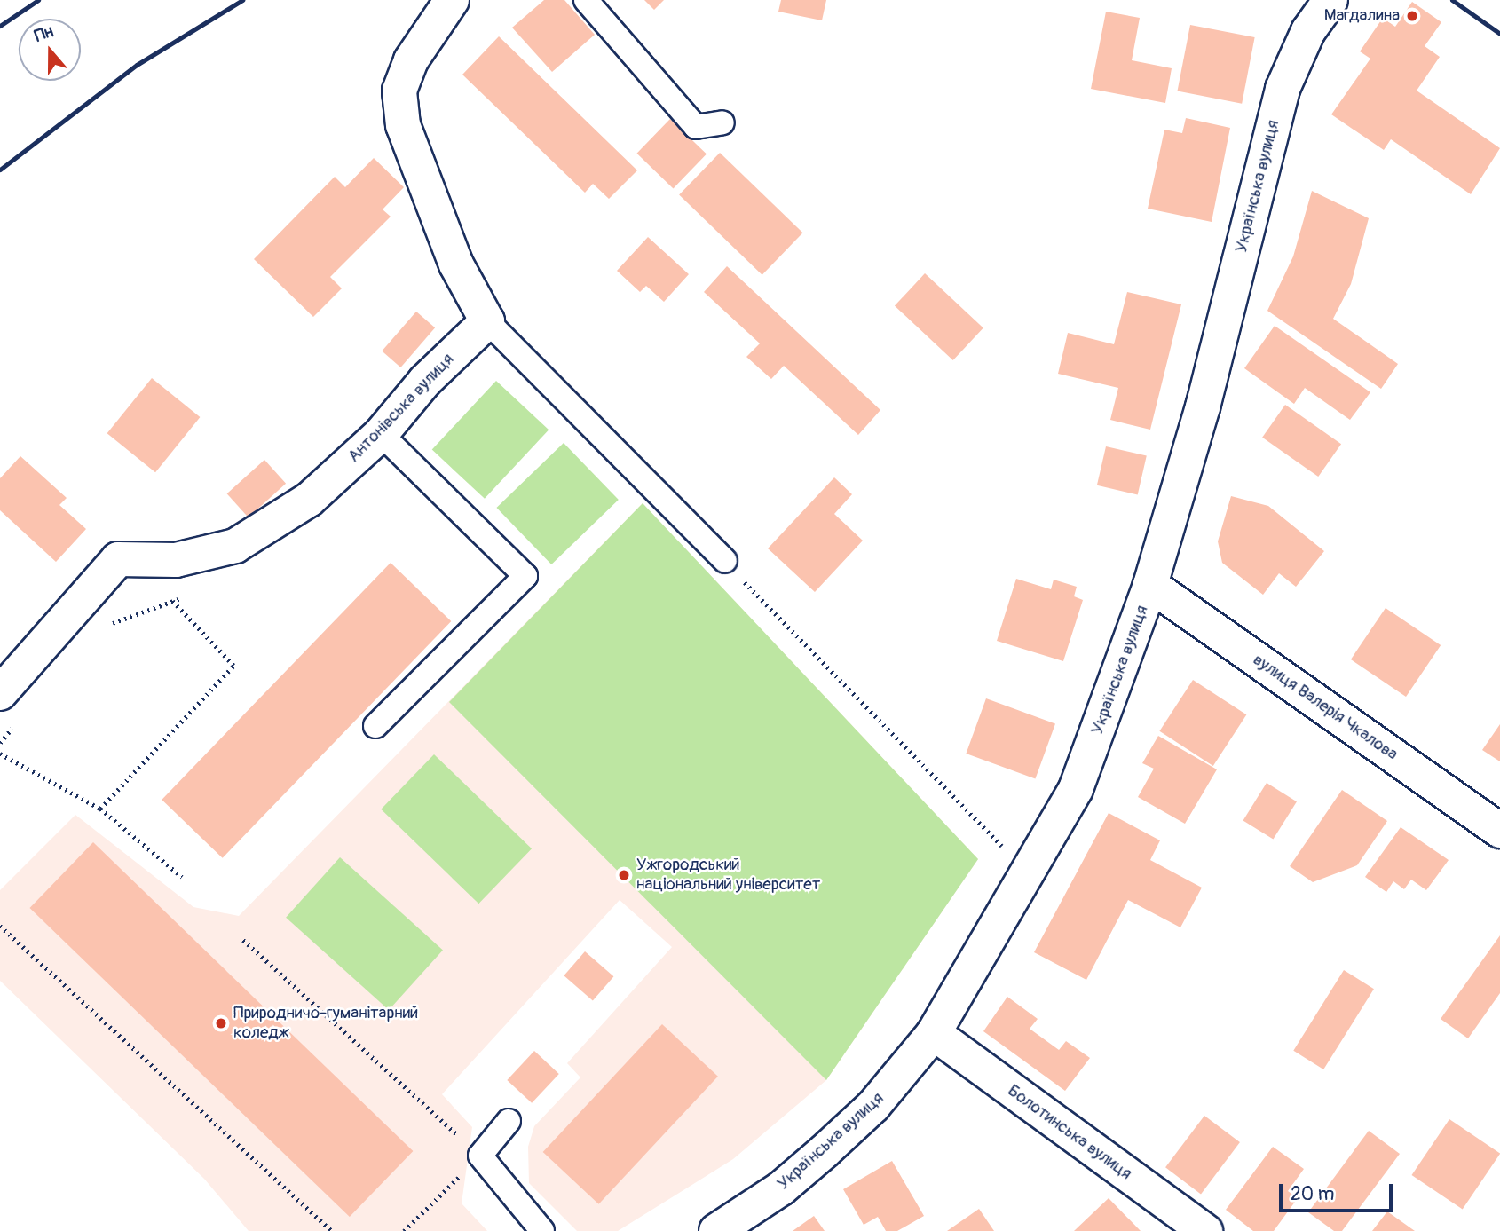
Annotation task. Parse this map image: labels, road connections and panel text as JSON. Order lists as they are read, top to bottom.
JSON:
{
  "streets": {
    "street": [
      "Українська вулиця",
      "Антонівська вулиця",
      "вулиця Валерія Чкалова",
      "Болотинська вулиця"
    ]
  },
  "crossings": [
    ["Українська вулиця", "вулиця Валерія Чкалова"],
    ["Українська вулиця", "Болотинська вулиця"]
  ],
  "places": ["Магдалина", "Ужгородський національний університет", "Природничо-гуманітарний коледж"],
  "scale_bar": "20 m",
  "north": "top"
}
